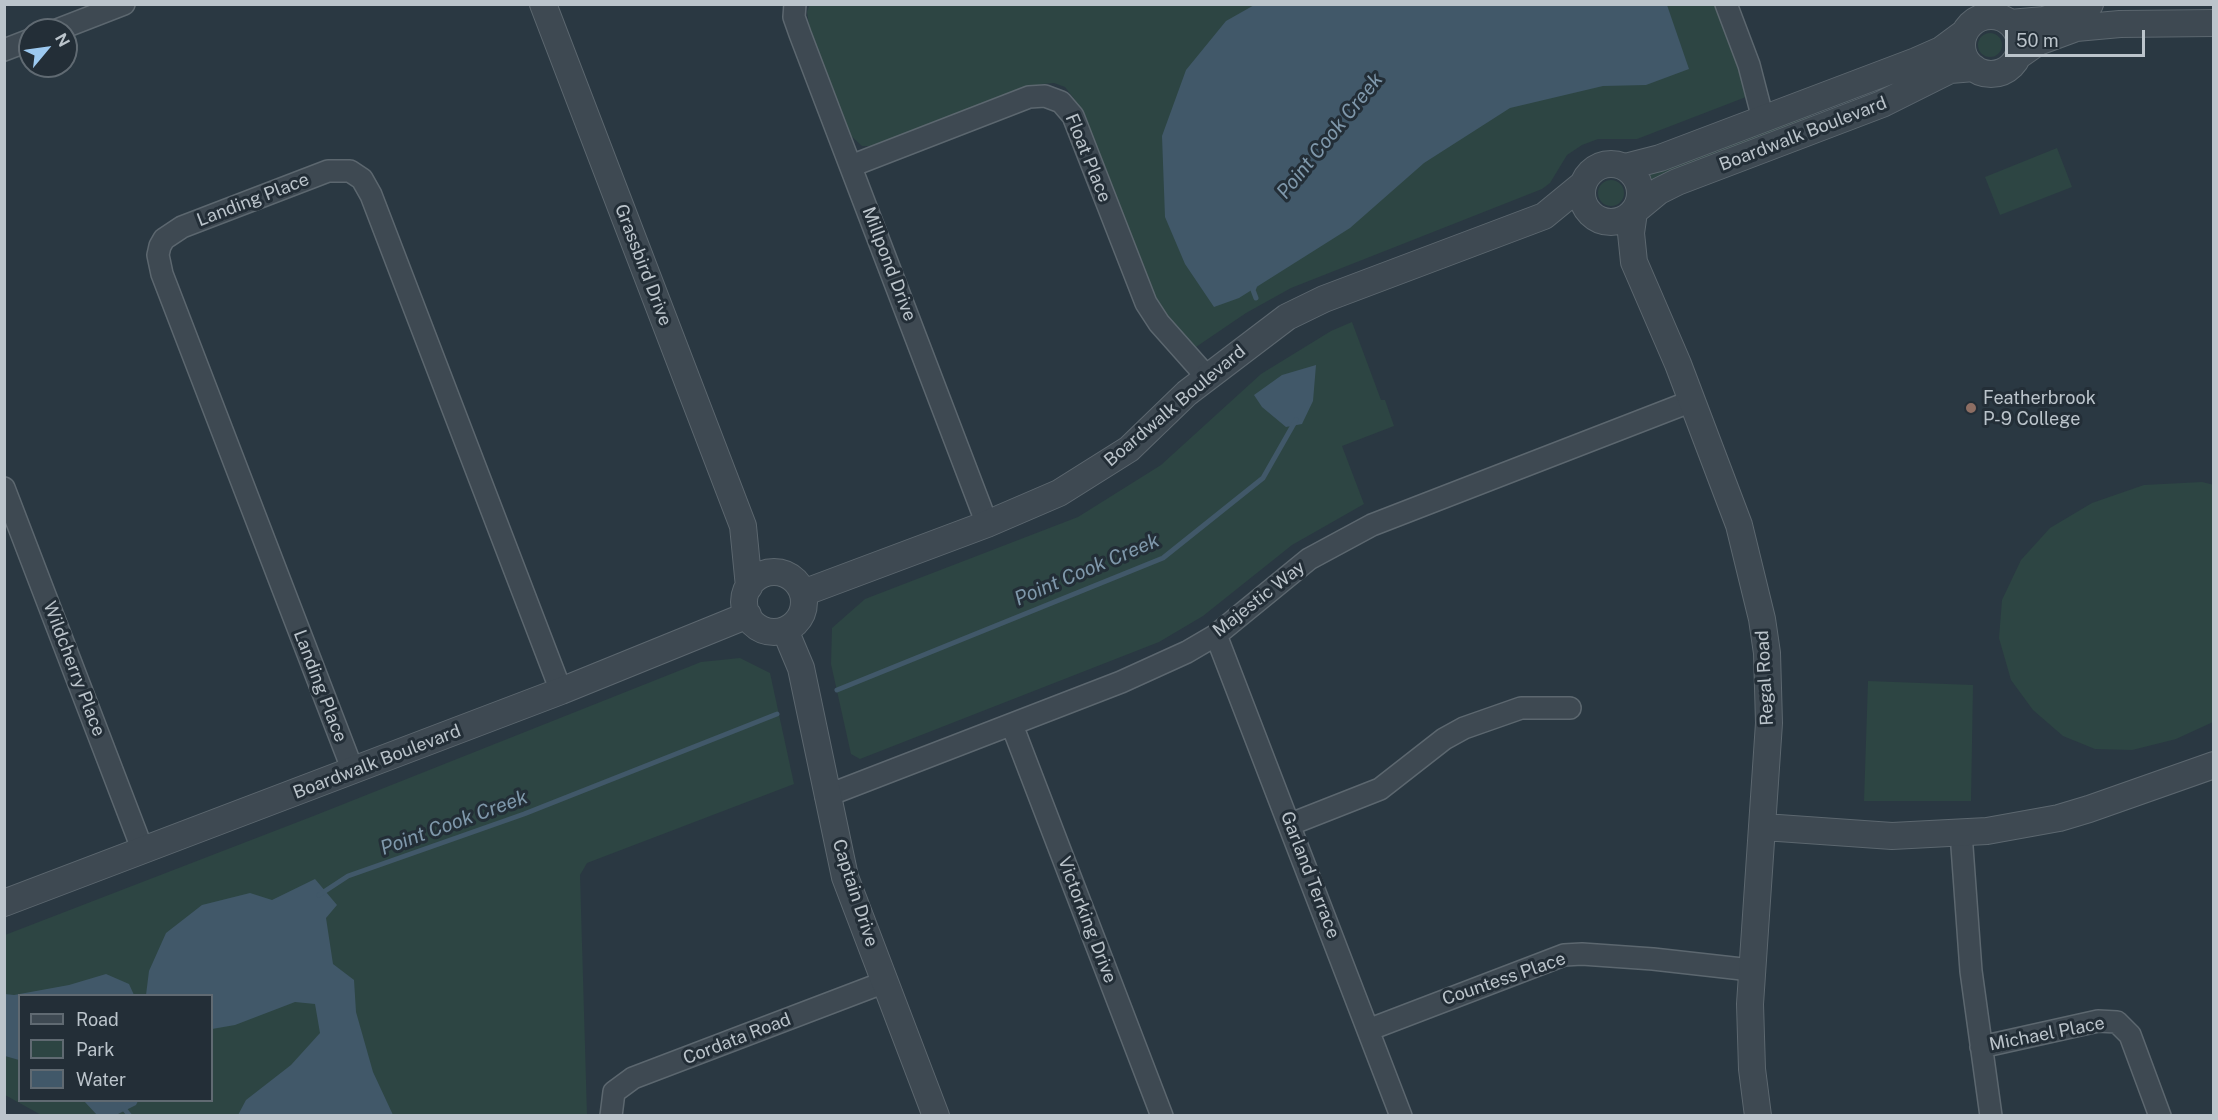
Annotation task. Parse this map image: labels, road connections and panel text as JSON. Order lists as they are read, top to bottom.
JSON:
{
  "streets": {
    "street": [
      "Boardwalk Boulevard",
      "Float Place",
      "Landing Place",
      "Millpond Drive",
      "Grassbird Drive",
      "Majestic Way",
      "Wildcherry Place",
      "Regal Road",
      "Garland Terrace",
      "Captain Drive",
      "Victorking Drive",
      "Countess Place",
      "Michael Place",
      "Cordata Road"
    ]
  },
  "crossings": [
    ["Boardwalk Boulevard", "Float Place"],
    ["Boardwalk Boulevard", "Landing Place"],
    ["Boardwalk Boulevard", "Millpond Drive"],
    ["Boardwalk Boulevard", "Grassbird Drive"],
    ["Boardwalk Boulevard", "Wildcherry Place"],
    ["Boardwalk Boulevard", "Regal Road"],
    ["Boardwalk Boulevard", "Captain Drive"],
    ["Float Place", "Millpond Drive"],
    ["Grassbird Drive", "Captain Drive"],
    ["Majestic Way", "Regal Road"],
    ["Majestic Way", "Garland Terrace"],
    ["Majestic Way", "Captain Drive"],
    ["Majestic Way", "Victorking Drive"],
    ["Regal Road", "Countess Place"],
    ["Garland Terrace", "Countess Place"],
    ["Captain Drive", "Cordata Road"]
  ],
  "water": ["Point Cook Creek"],
  "places": ["Featherbrook P-9 College"],
  "legend": ["Road", "Park", "Water"],
  "scale_bar": "50 m",
  "north": "top right"
}
